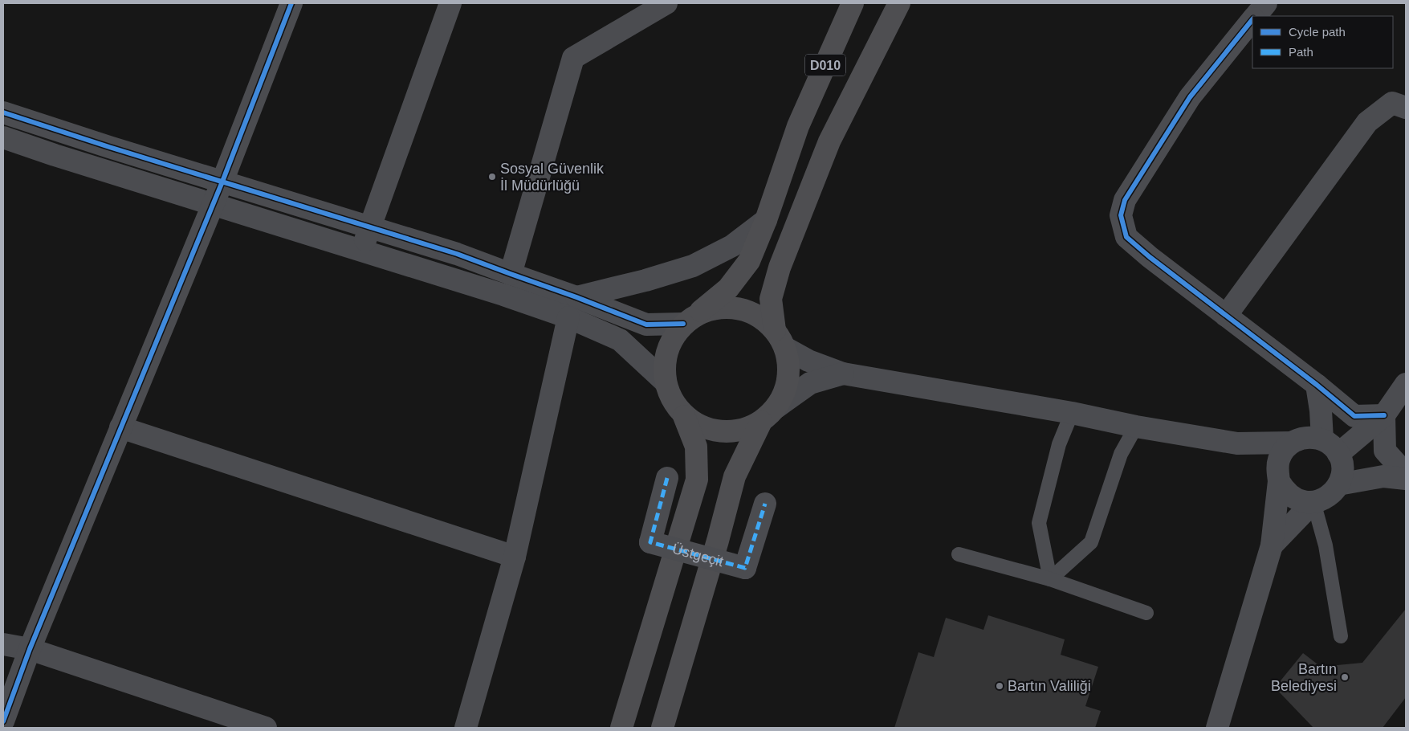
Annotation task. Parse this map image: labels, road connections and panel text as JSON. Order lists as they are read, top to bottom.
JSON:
{
  "streets": {
    "highway": ["D010"],
    "street": ["Üstgeçit"]
  },
  "places": ["Sosyal Güvenlik İl Müdürlüğü", "Bartın Belediyesi", "Bartın Valiliği"],
  "legend": ["Cycle path", "Path"]
}
